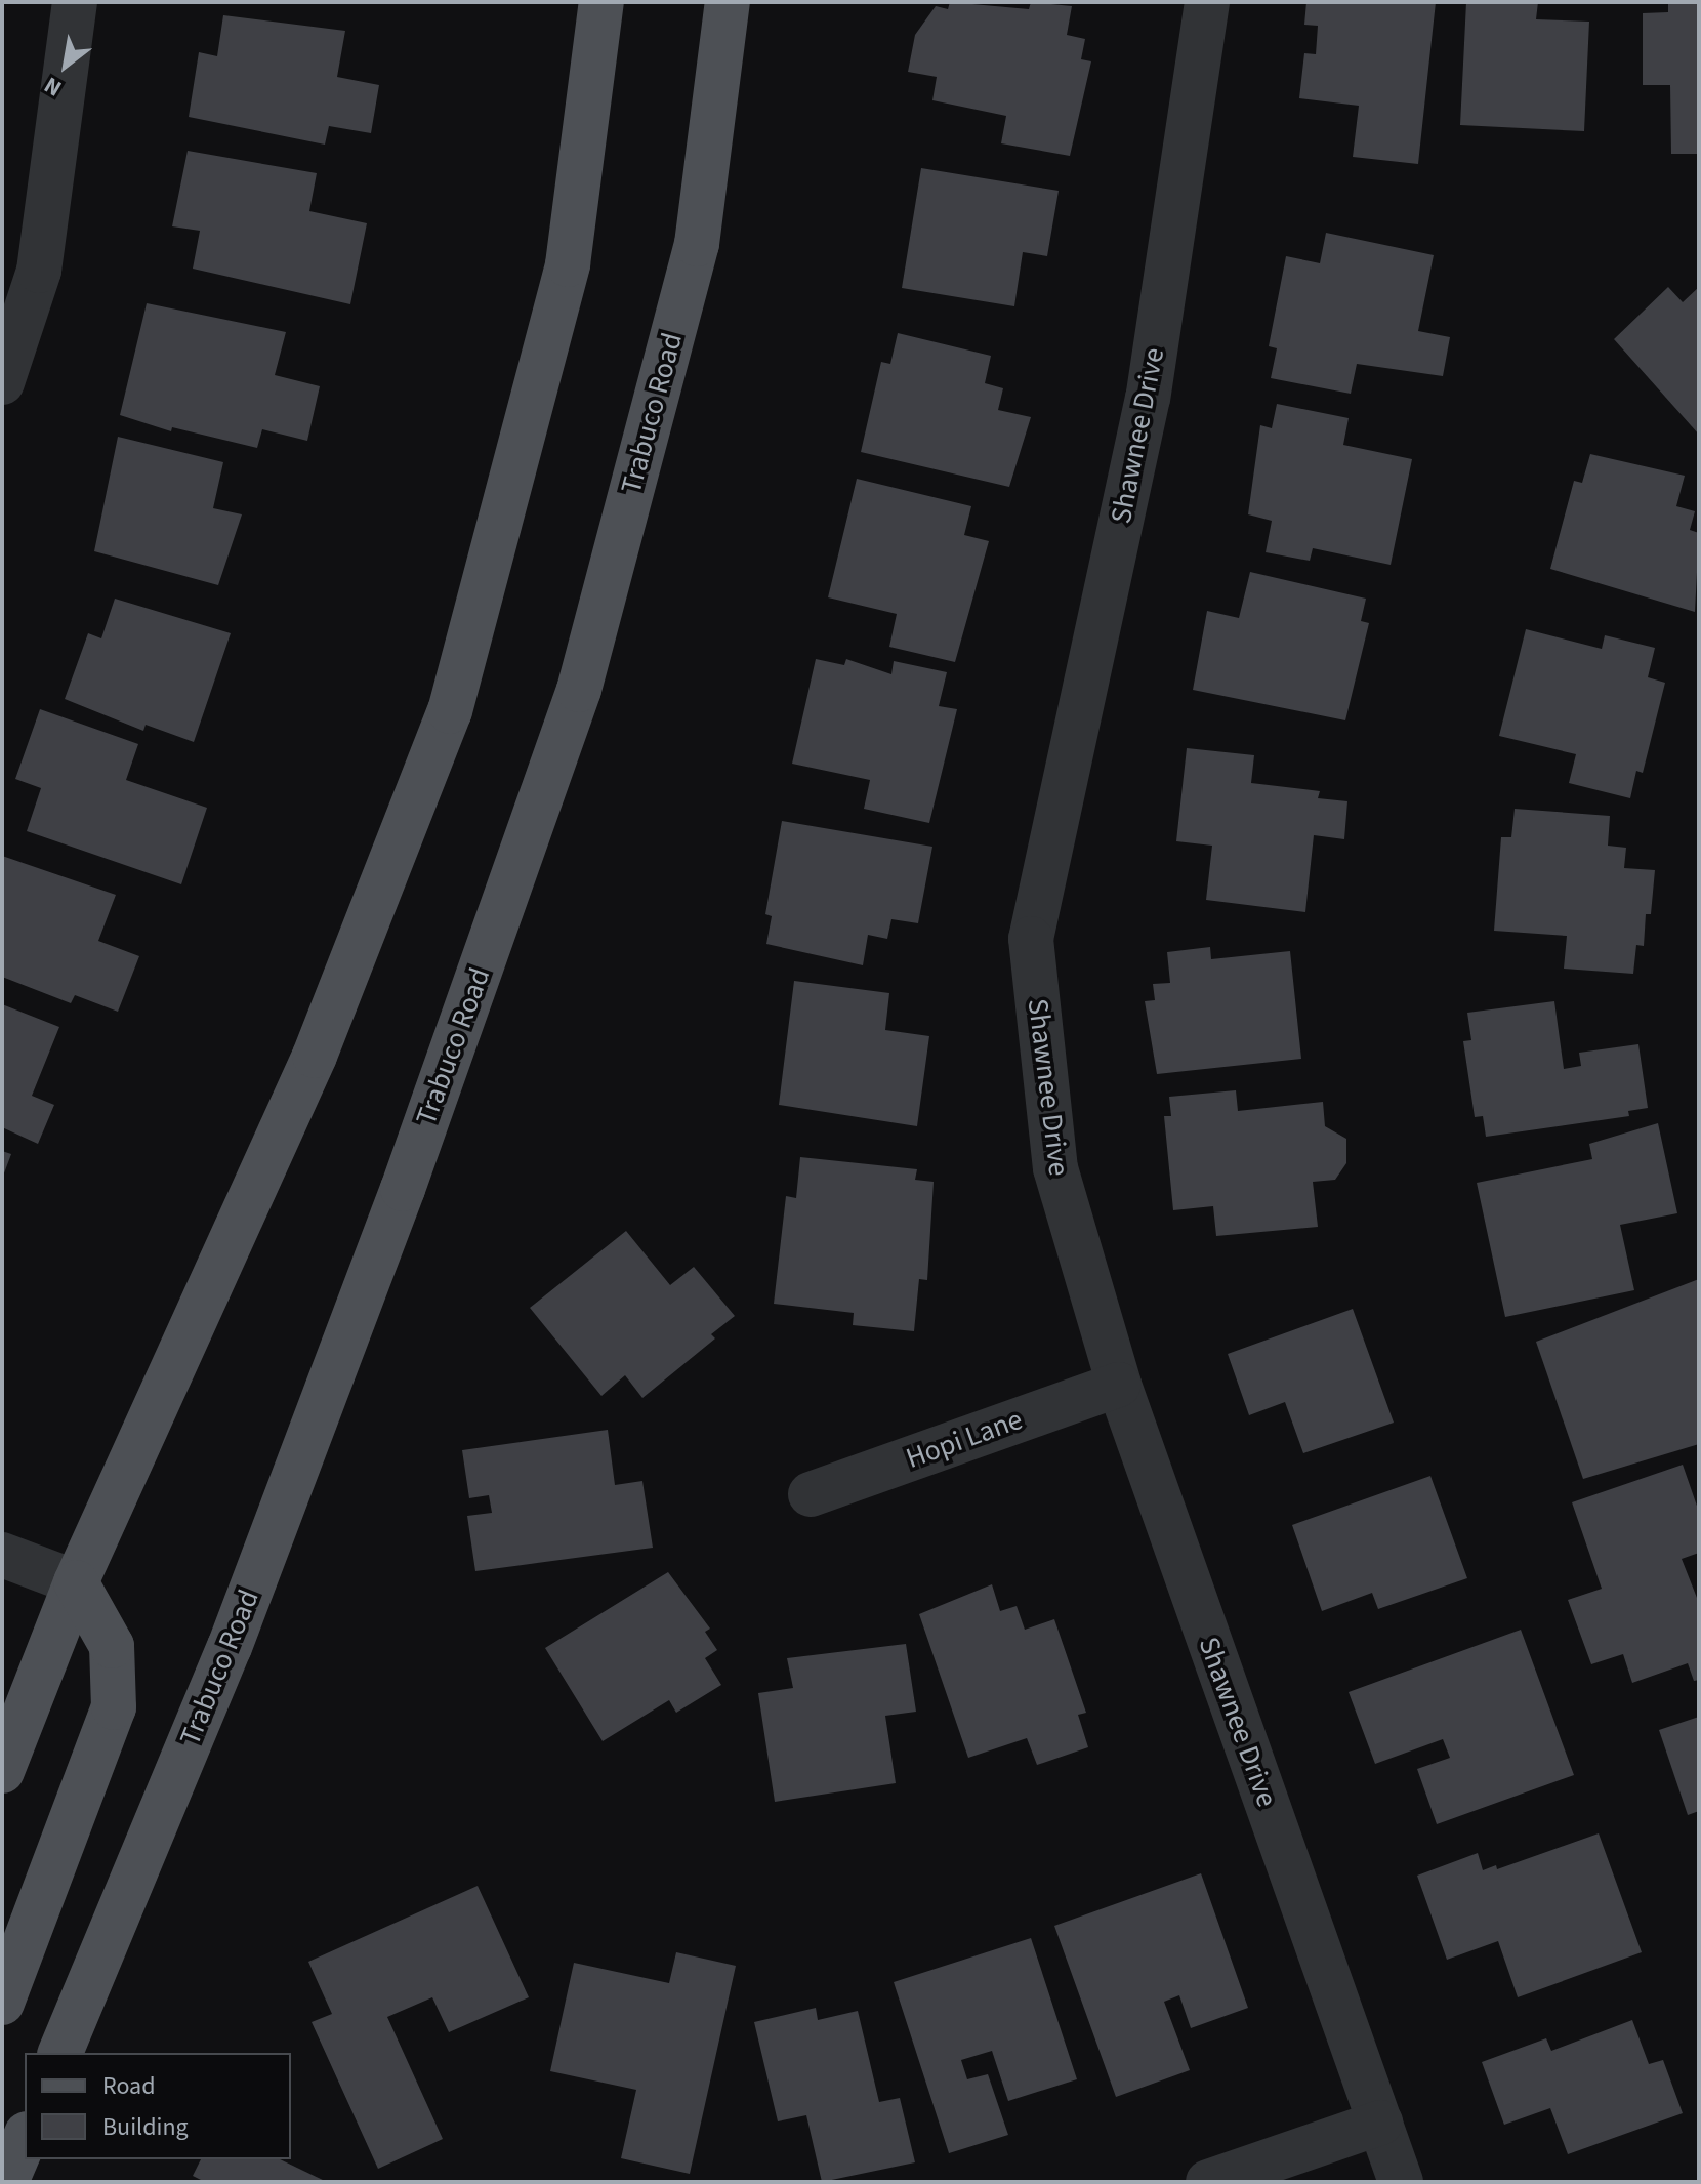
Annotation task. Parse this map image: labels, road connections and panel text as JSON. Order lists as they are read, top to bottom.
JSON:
{
  "streets": {
    "main road": ["Trabuco Road"],
    "street": ["Shawnee Drive", "Hopi Lane"]
  },
  "crossings": [
    ["Shawnee Drive", "Hopi Lane"]
  ],
  "legend": ["Road", "Building"],
  "north": "bottom left"
}
